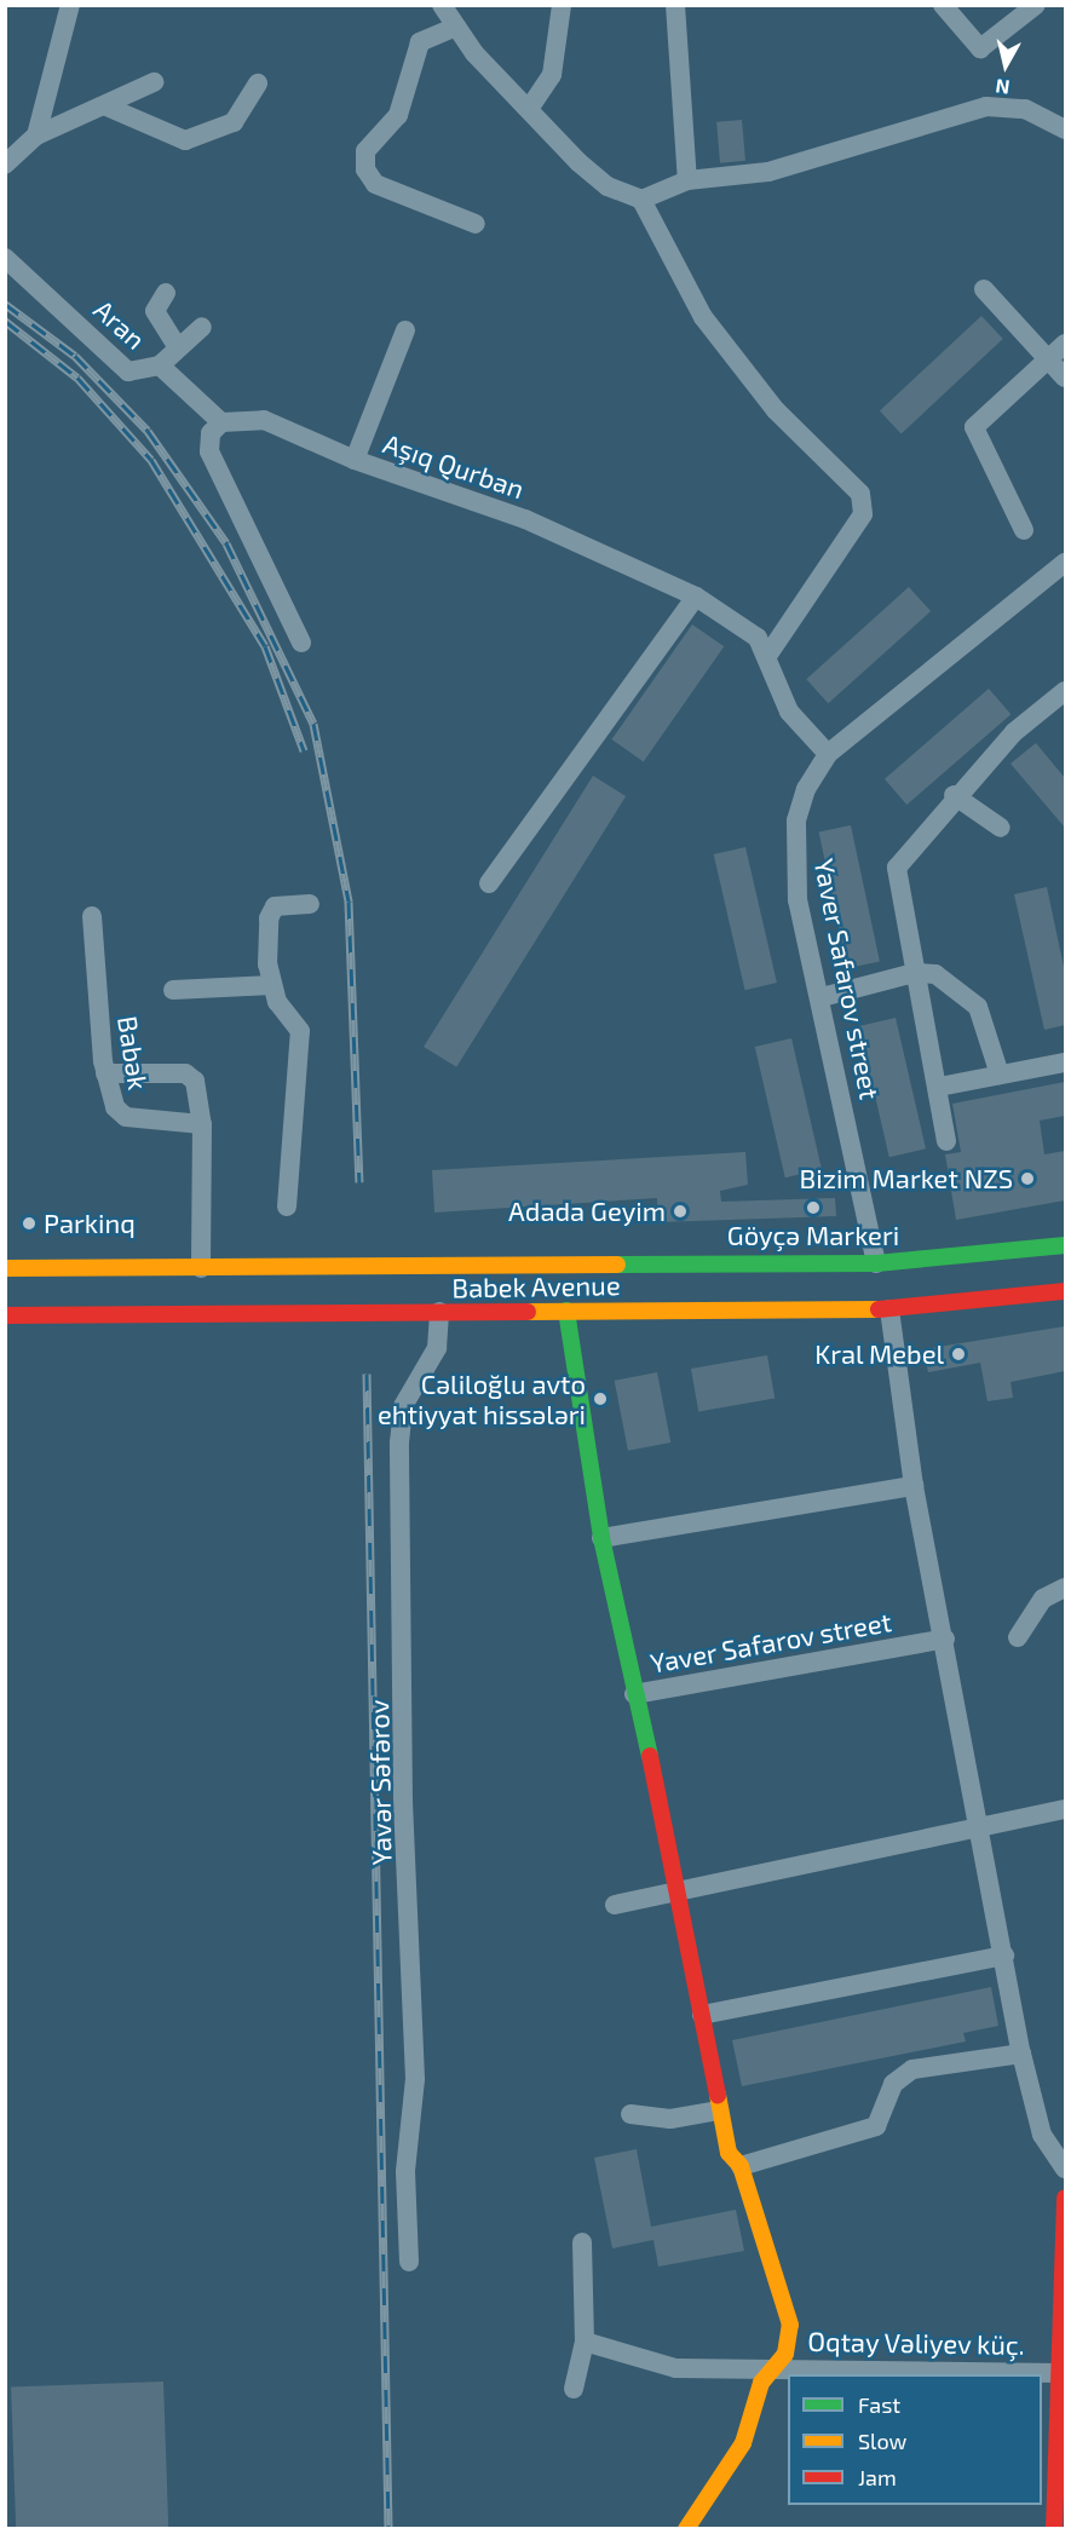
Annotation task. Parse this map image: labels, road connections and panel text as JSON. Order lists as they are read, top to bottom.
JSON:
{
  "streets": {
    "main road": ["Yaver Safarov street", "Babek Avenue", "Oqtay Vəliyev küç."],
    "street": [
      "Aran",
      "Aşıq Qurban",
      "Babək",
      "Yavər Səfərov"
    ]
  },
  "crossings": [
    ["Aşıq Qurban", "Yaver Safarov street"],
    ["Yaver Safarov street", "Babek Avenue"],
    ["Babek Avenue", "Yavər Səfərov"]
  ],
  "places": [
    "Bizim Market NZS",
    "Göyçə Markeri",
    "Adada Geyim",
    "Parkinq",
    "Kral Mebel",
    "Cəliloğlu avto ehtiyyat hissələri"
  ],
  "legend": ["Fast", "Slow", "Jam"],
  "north": "bottom"
}
